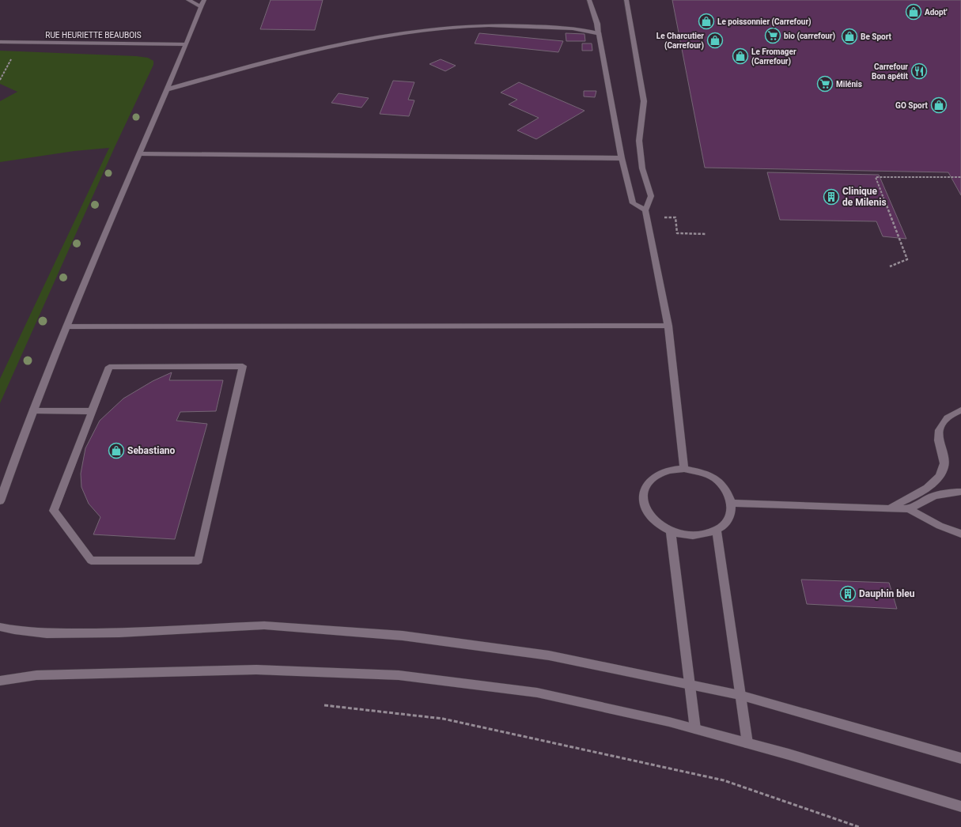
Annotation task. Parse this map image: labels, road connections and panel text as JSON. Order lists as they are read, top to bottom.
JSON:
{
  "streets": {
    "street": ["RUE HEURIETTE BEAUBOIS"]
  },
  "places": {
    "shop": [
      "Adopt'",
      "Le poissonnier (Carrefour)",
      "Be Sport",
      "Le Charcutier (Carrefour)",
      "Le Fromager (Carrefour)",
      "GO Sport",
      "Sebastiano"
    ],
    "supermarket": ["bio (carrefour)", "Milénis"],
    "restaurant": ["Carrefour Bon apétit"],
    "building": ["Clinique de Milenis", "Dauphin bleu"]
  }
}
